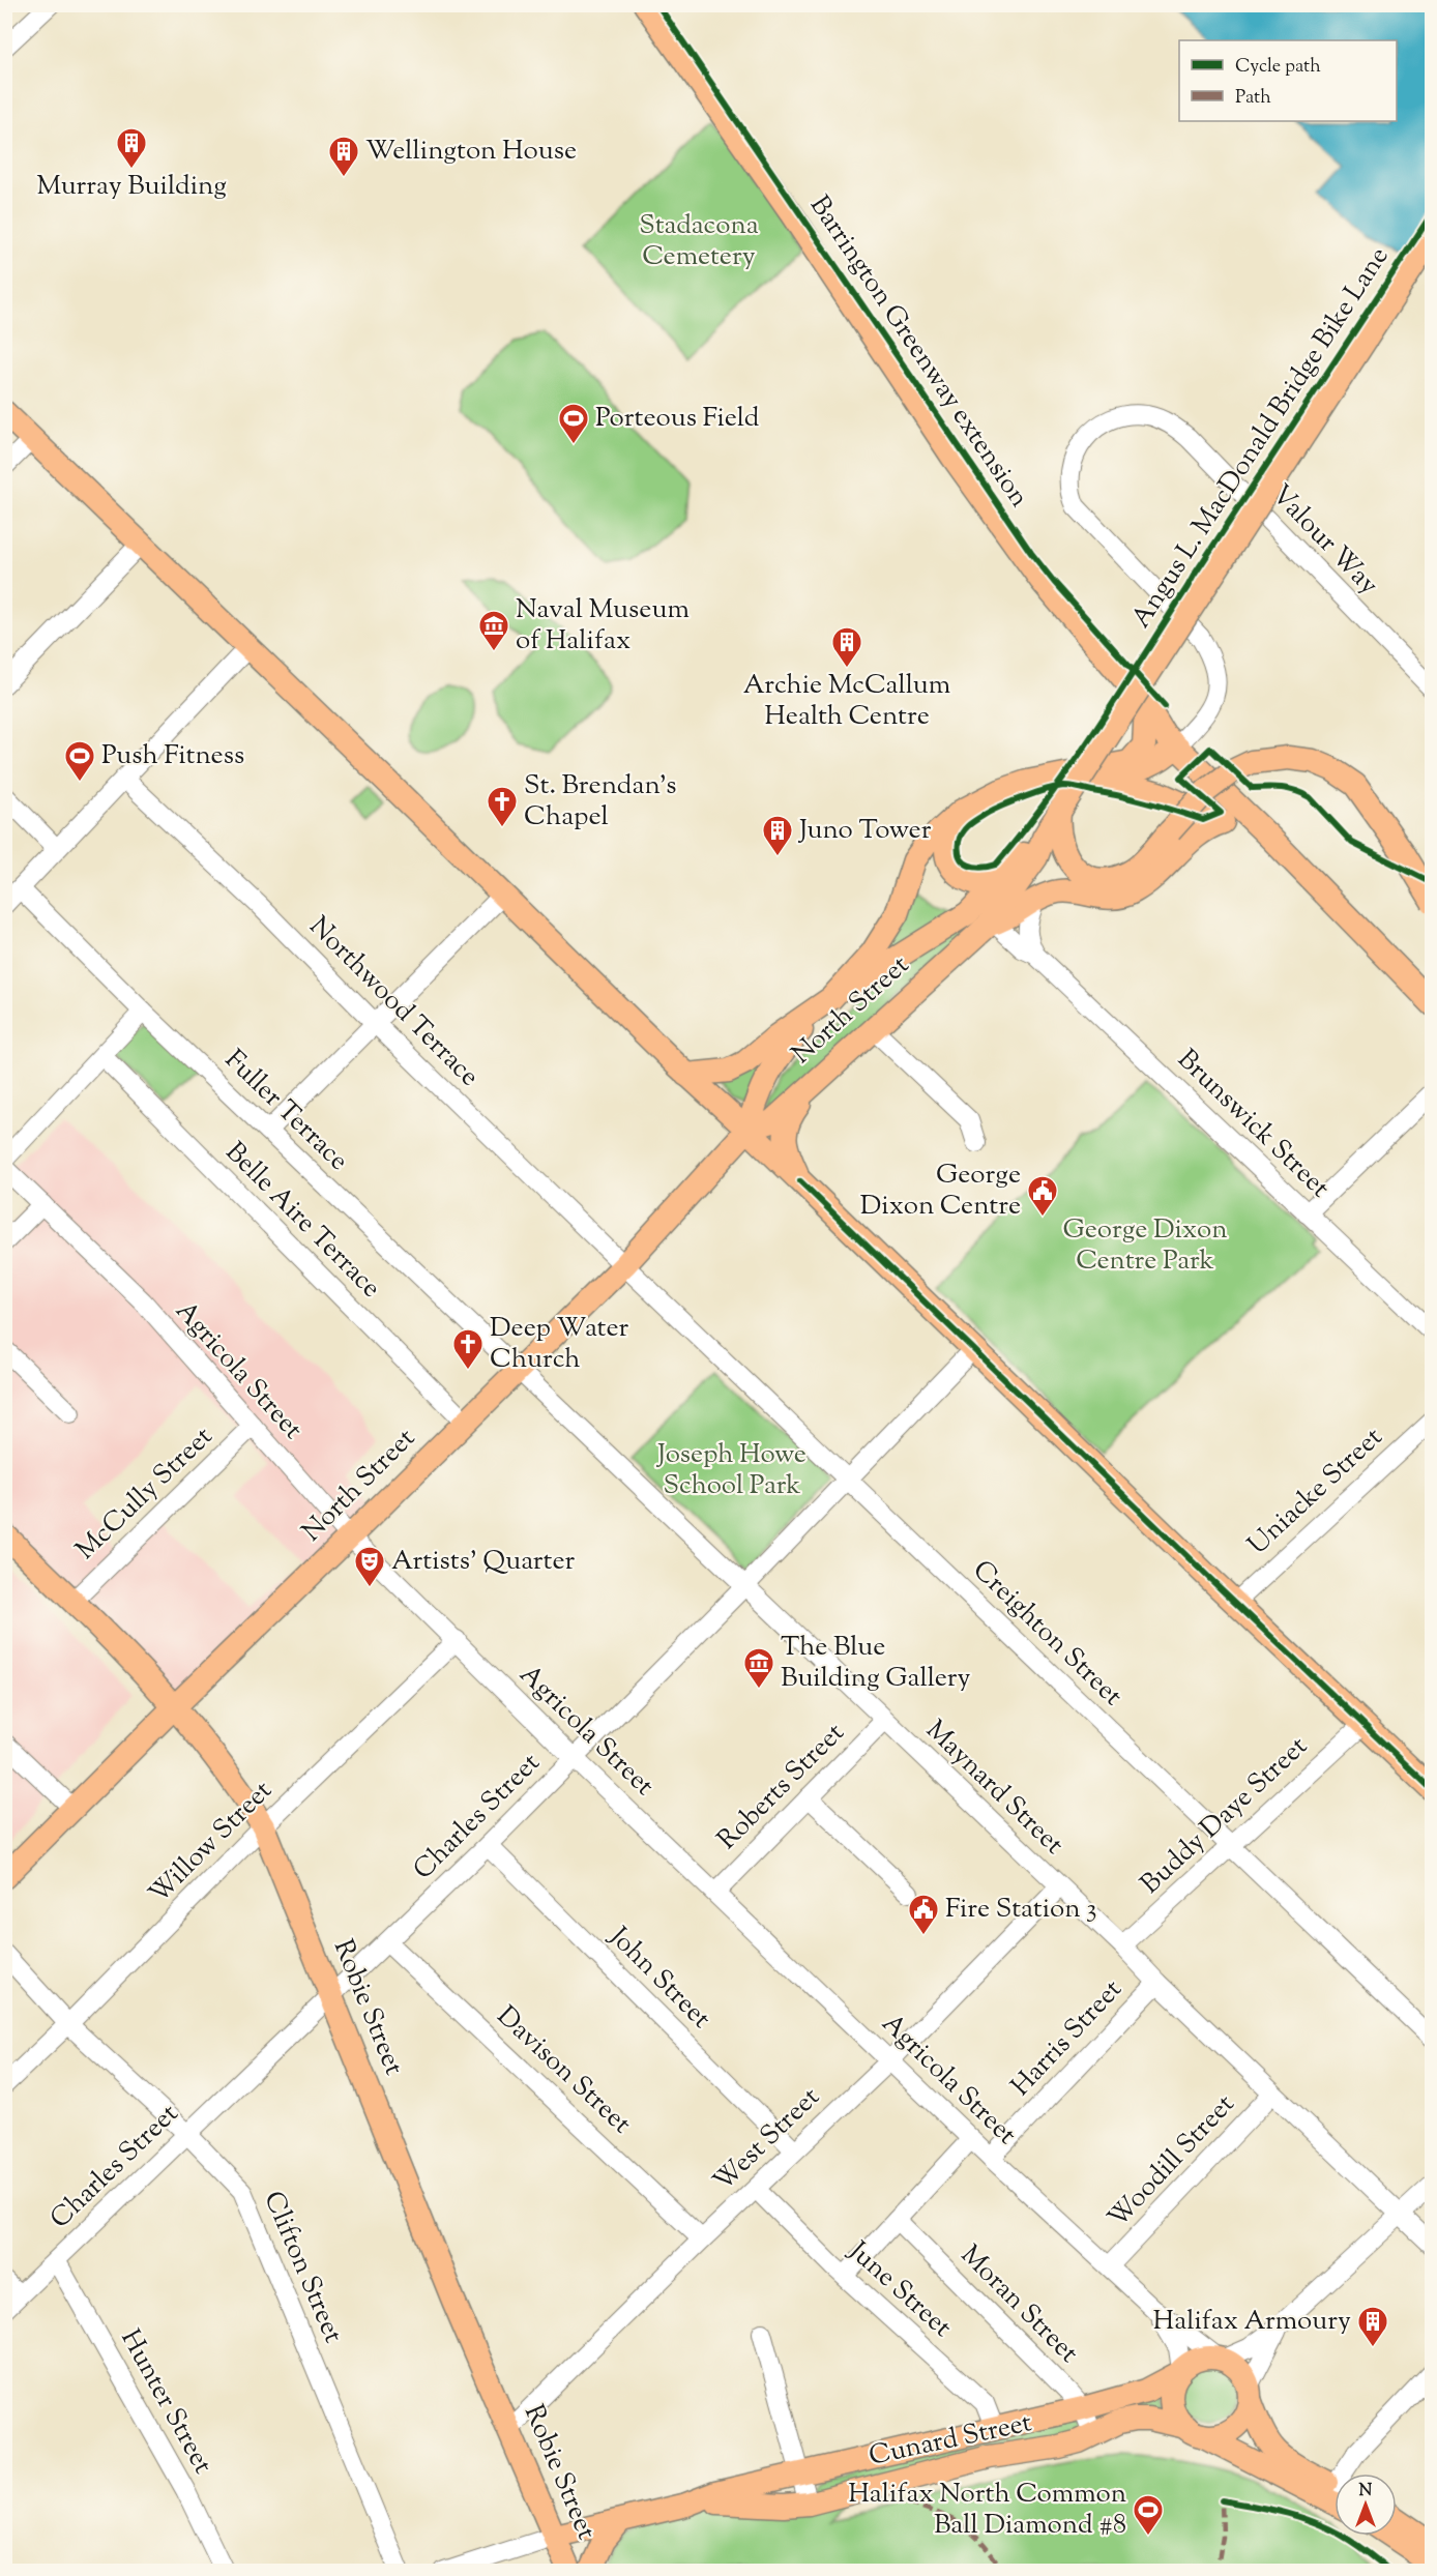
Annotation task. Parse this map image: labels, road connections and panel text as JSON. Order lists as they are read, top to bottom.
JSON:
{
  "streets": {
    "main road": ["North Street", "Robie Street", "Cunard Street"],
    "street": [
      "Valour Way",
      "Northwood Terrace",
      "Fuller Terrace",
      "Brunswick Street",
      "Belle Aire Terrace",
      "Agricola Street",
      "Uniacke Street",
      "McCully Street",
      "Creighton Street",
      "Roberts Street",
      "Maynard Street",
      "Buddy Daye Street",
      "Charles Street",
      "Willow Street",
      "John Street",
      "Harris Street",
      "Davison Street",
      "West Street",
      "Woodill Street",
      "Clifton Street",
      "June Street",
      "Moran Street",
      "Hunter Street"
    ],
    "cycle path": ["Barrington Greenway extension", "Angus L. MacDonald Bridge Bike Lane"]
  },
  "crossings": [
    ["Northwood Terrace", "North Street"],
    ["Northwood Terrace", "Creighton Street"],
    ["North Street", "Fuller Terrace"],
    ["North Street", "Brunswick Street"],
    ["North Street", "Belle Aire Terrace"],
    ["North Street", "Agricola Street"],
    ["North Street", "Creighton Street"],
    ["North Street", "Maynard Street"],
    ["North Street", "Robie Street"],
    ["Fuller Terrace", "Maynard Street"],
    ["Agricola Street", "McCully Street"],
    ["Agricola Street", "Roberts Street"],
    ["Agricola Street", "Charles Street"],
    ["Agricola Street", "Willow Street"],
    ["Agricola Street", "Harris Street"],
    ["Agricola Street", "West Street"],
    ["Agricola Street", "Woodill Street"],
    ["Agricola Street", "Cunard Street"],
    ["McCully Street", "Robie Street"],
    ["Creighton Street", "Buddy Daye Street"],
    ["Creighton Street", "Charles Street"],
    ["Roberts Street", "Maynard Street"],
    ["Maynard Street", "Buddy Daye Street"],
    ["Maynard Street", "Charles Street"],
    ["Maynard Street", "Harris Street"],
    ["Maynard Street", "West Street"],
    ["Maynard Street", "Woodill Street"],
    ["Charles Street", "John Street"],
    ["Charles Street", "Robie Street"],
    ["Charles Street", "Davison Street"],
    ["Charles Street", "Clifton Street"],
    ["Charles Street", "Hunter Street"],
    ["Willow Street", "Robie Street"],
    ["Willow Street", "Clifton Street"],
    ["John Street", "West Street"],
    ["Robie Street", "West Street"],
    ["Robie Street", "Cunard Street"],
    ["Davison Street", "West Street"],
    ["June Street", "Cunard Street"],
    ["Moran Street", "Cunard Street"]
  ],
  "parks": ["Stadacona Cemetery", "George Dixon Centre Park", "Joseph Howe School Park"],
  "places": {
    "building": [
      "Murray Building",
      "Wellington House",
      "Archie McCallum Health Centre",
      "Juno Tower",
      "Halifax Armoury"
    ],
    "sports": ["Porteous Field", "Push Fitness", "Halifax North Common Ball Diamond #8"],
    "museum": ["Naval Museum of Halifax", "The Blue Building Gallery"],
    "church": ["St. Brendan's Chapel", "Deep Water Church"],
    "public building": ["George Dixon Centre", "Fire Station 3"],
    "theatre": ["Artists' Quarter"]
  },
  "legend": ["Cycle path", "Path"],
  "north": "top"
}
